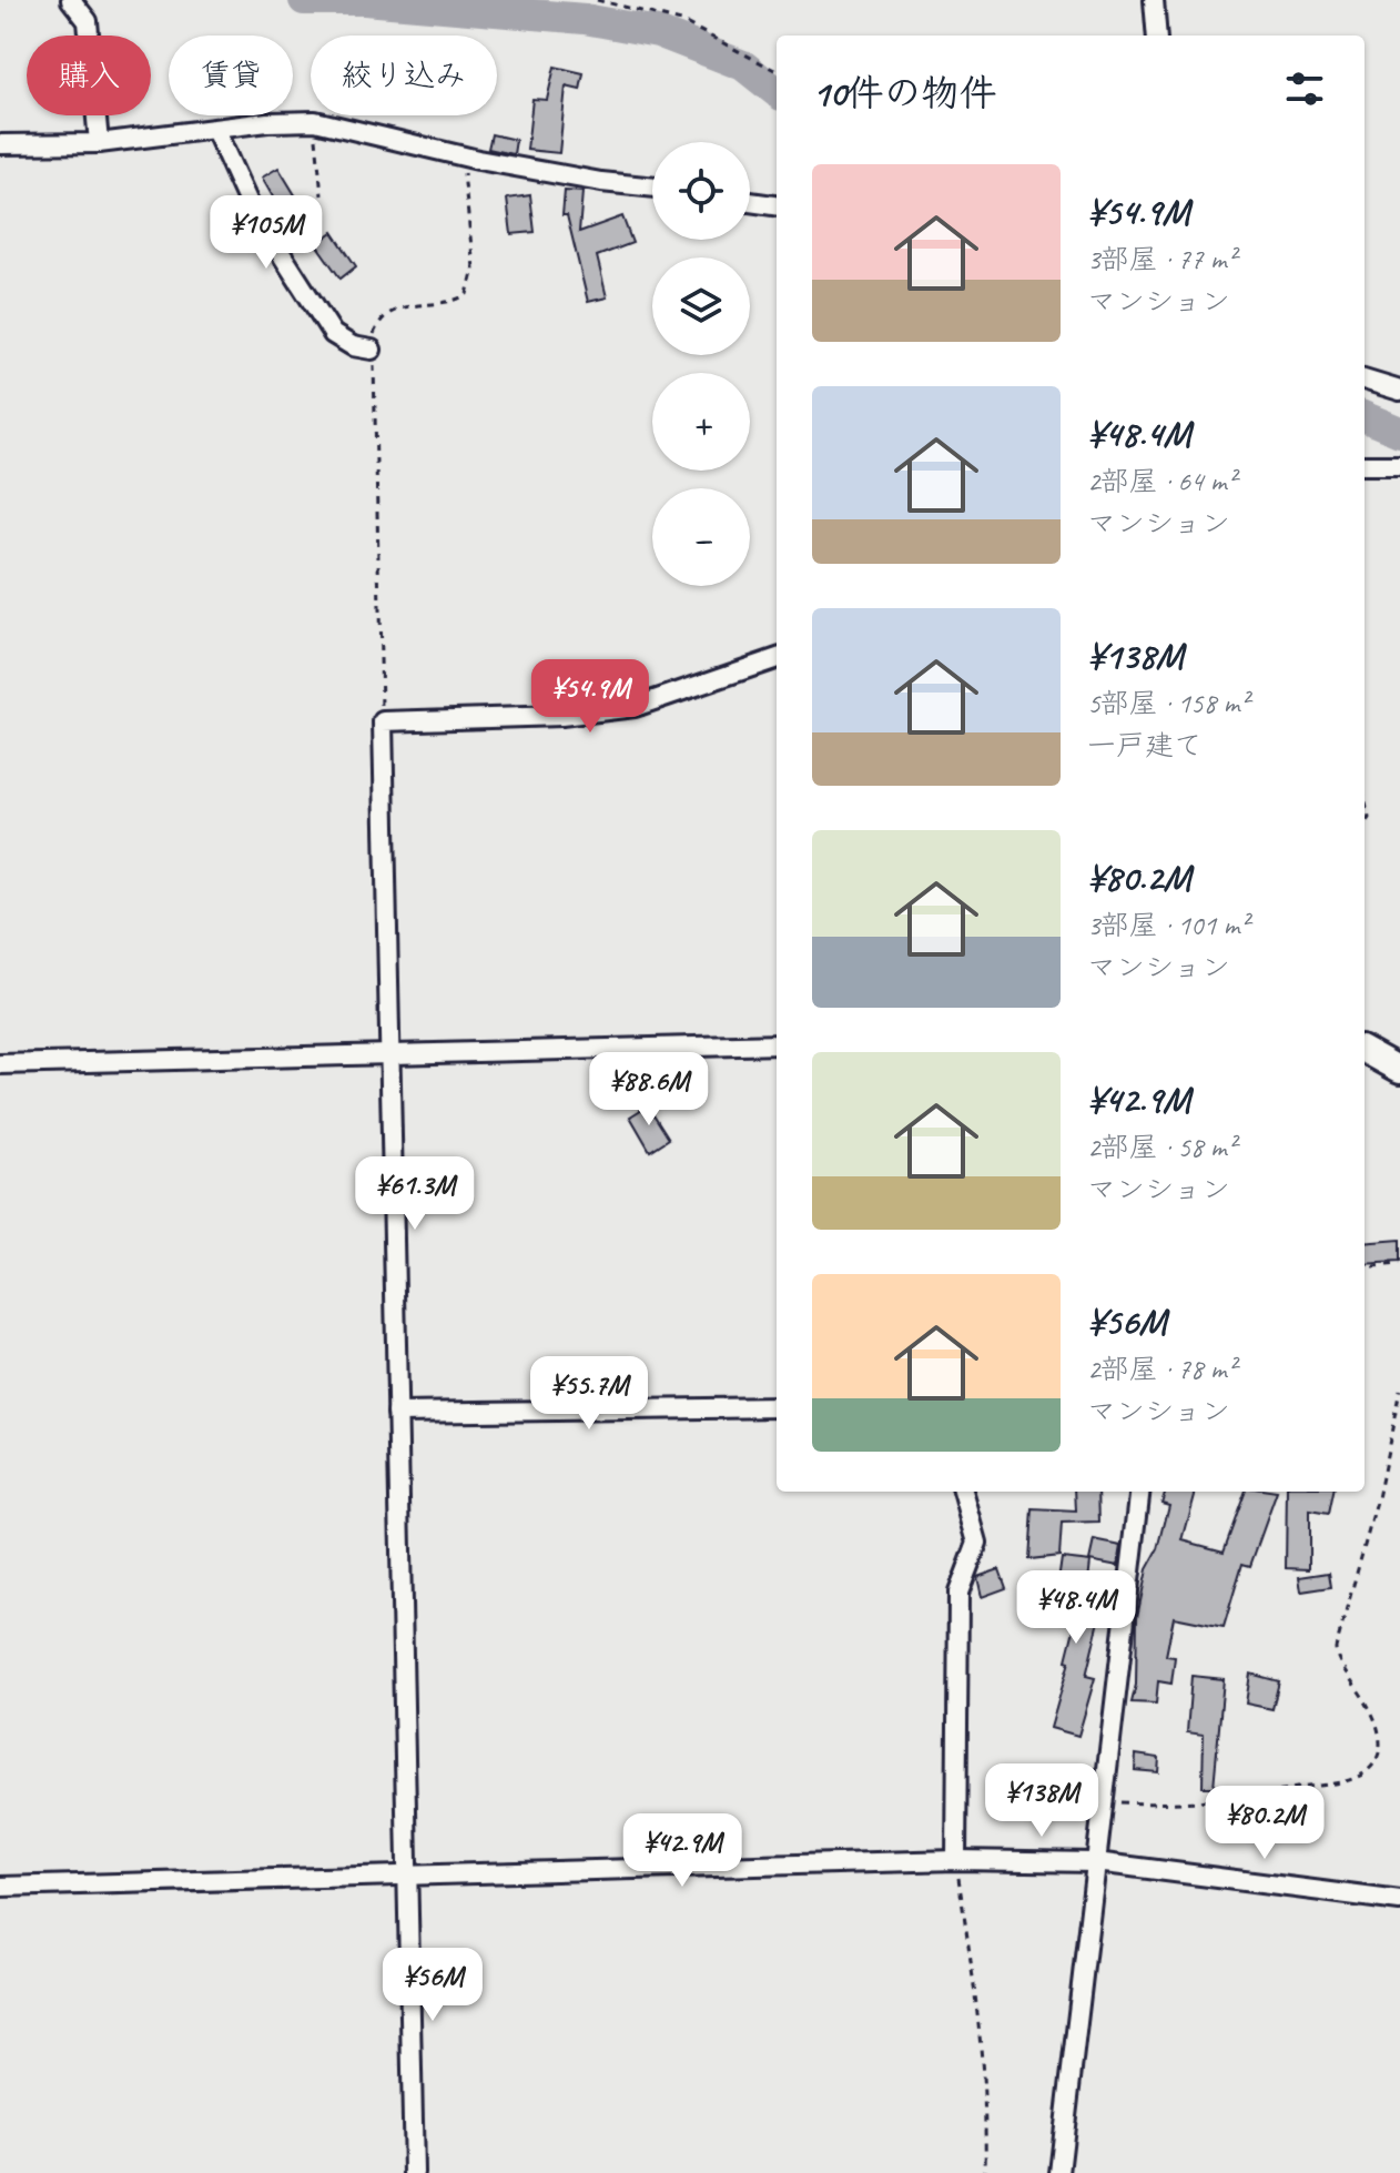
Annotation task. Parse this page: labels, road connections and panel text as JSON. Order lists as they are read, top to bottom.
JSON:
{
  "page": {
    "chip": ["購入", "賃貸", "絞り込み"],
    "heading": "10件の物件",
    "map_buttons": ["+", "−"],
    "list": [
      {
        "name": "¥54.9M",
        "note": "3部屋 · 77 m² · マンション"
      },
      {
        "name": "¥48.4M",
        "note": "2部屋 · 64 m² · マンション"
      },
      {
        "name": "¥138M",
        "note": "5部屋 · 158 m² · 一戸建て"
      },
      {
        "name": "¥80.2M",
        "note": "3部屋 · 101 m² · マンション"
      },
      {
        "name": "¥42.9M",
        "note": "2部屋 · 58 m² · マンション"
      },
      {
        "name": "¥56M",
        "note": "2部屋 · 78 m² · マンション"
      }
    ],
    "price": [
      "¥105M",
      "¥54.9M",
      "¥88.6M",
      "¥61.3M",
      "¥55.7M",
      "¥48.4M",
      "¥138M",
      "¥80.2M",
      "¥42.9M",
      "¥56M"
    ]
  }
}
